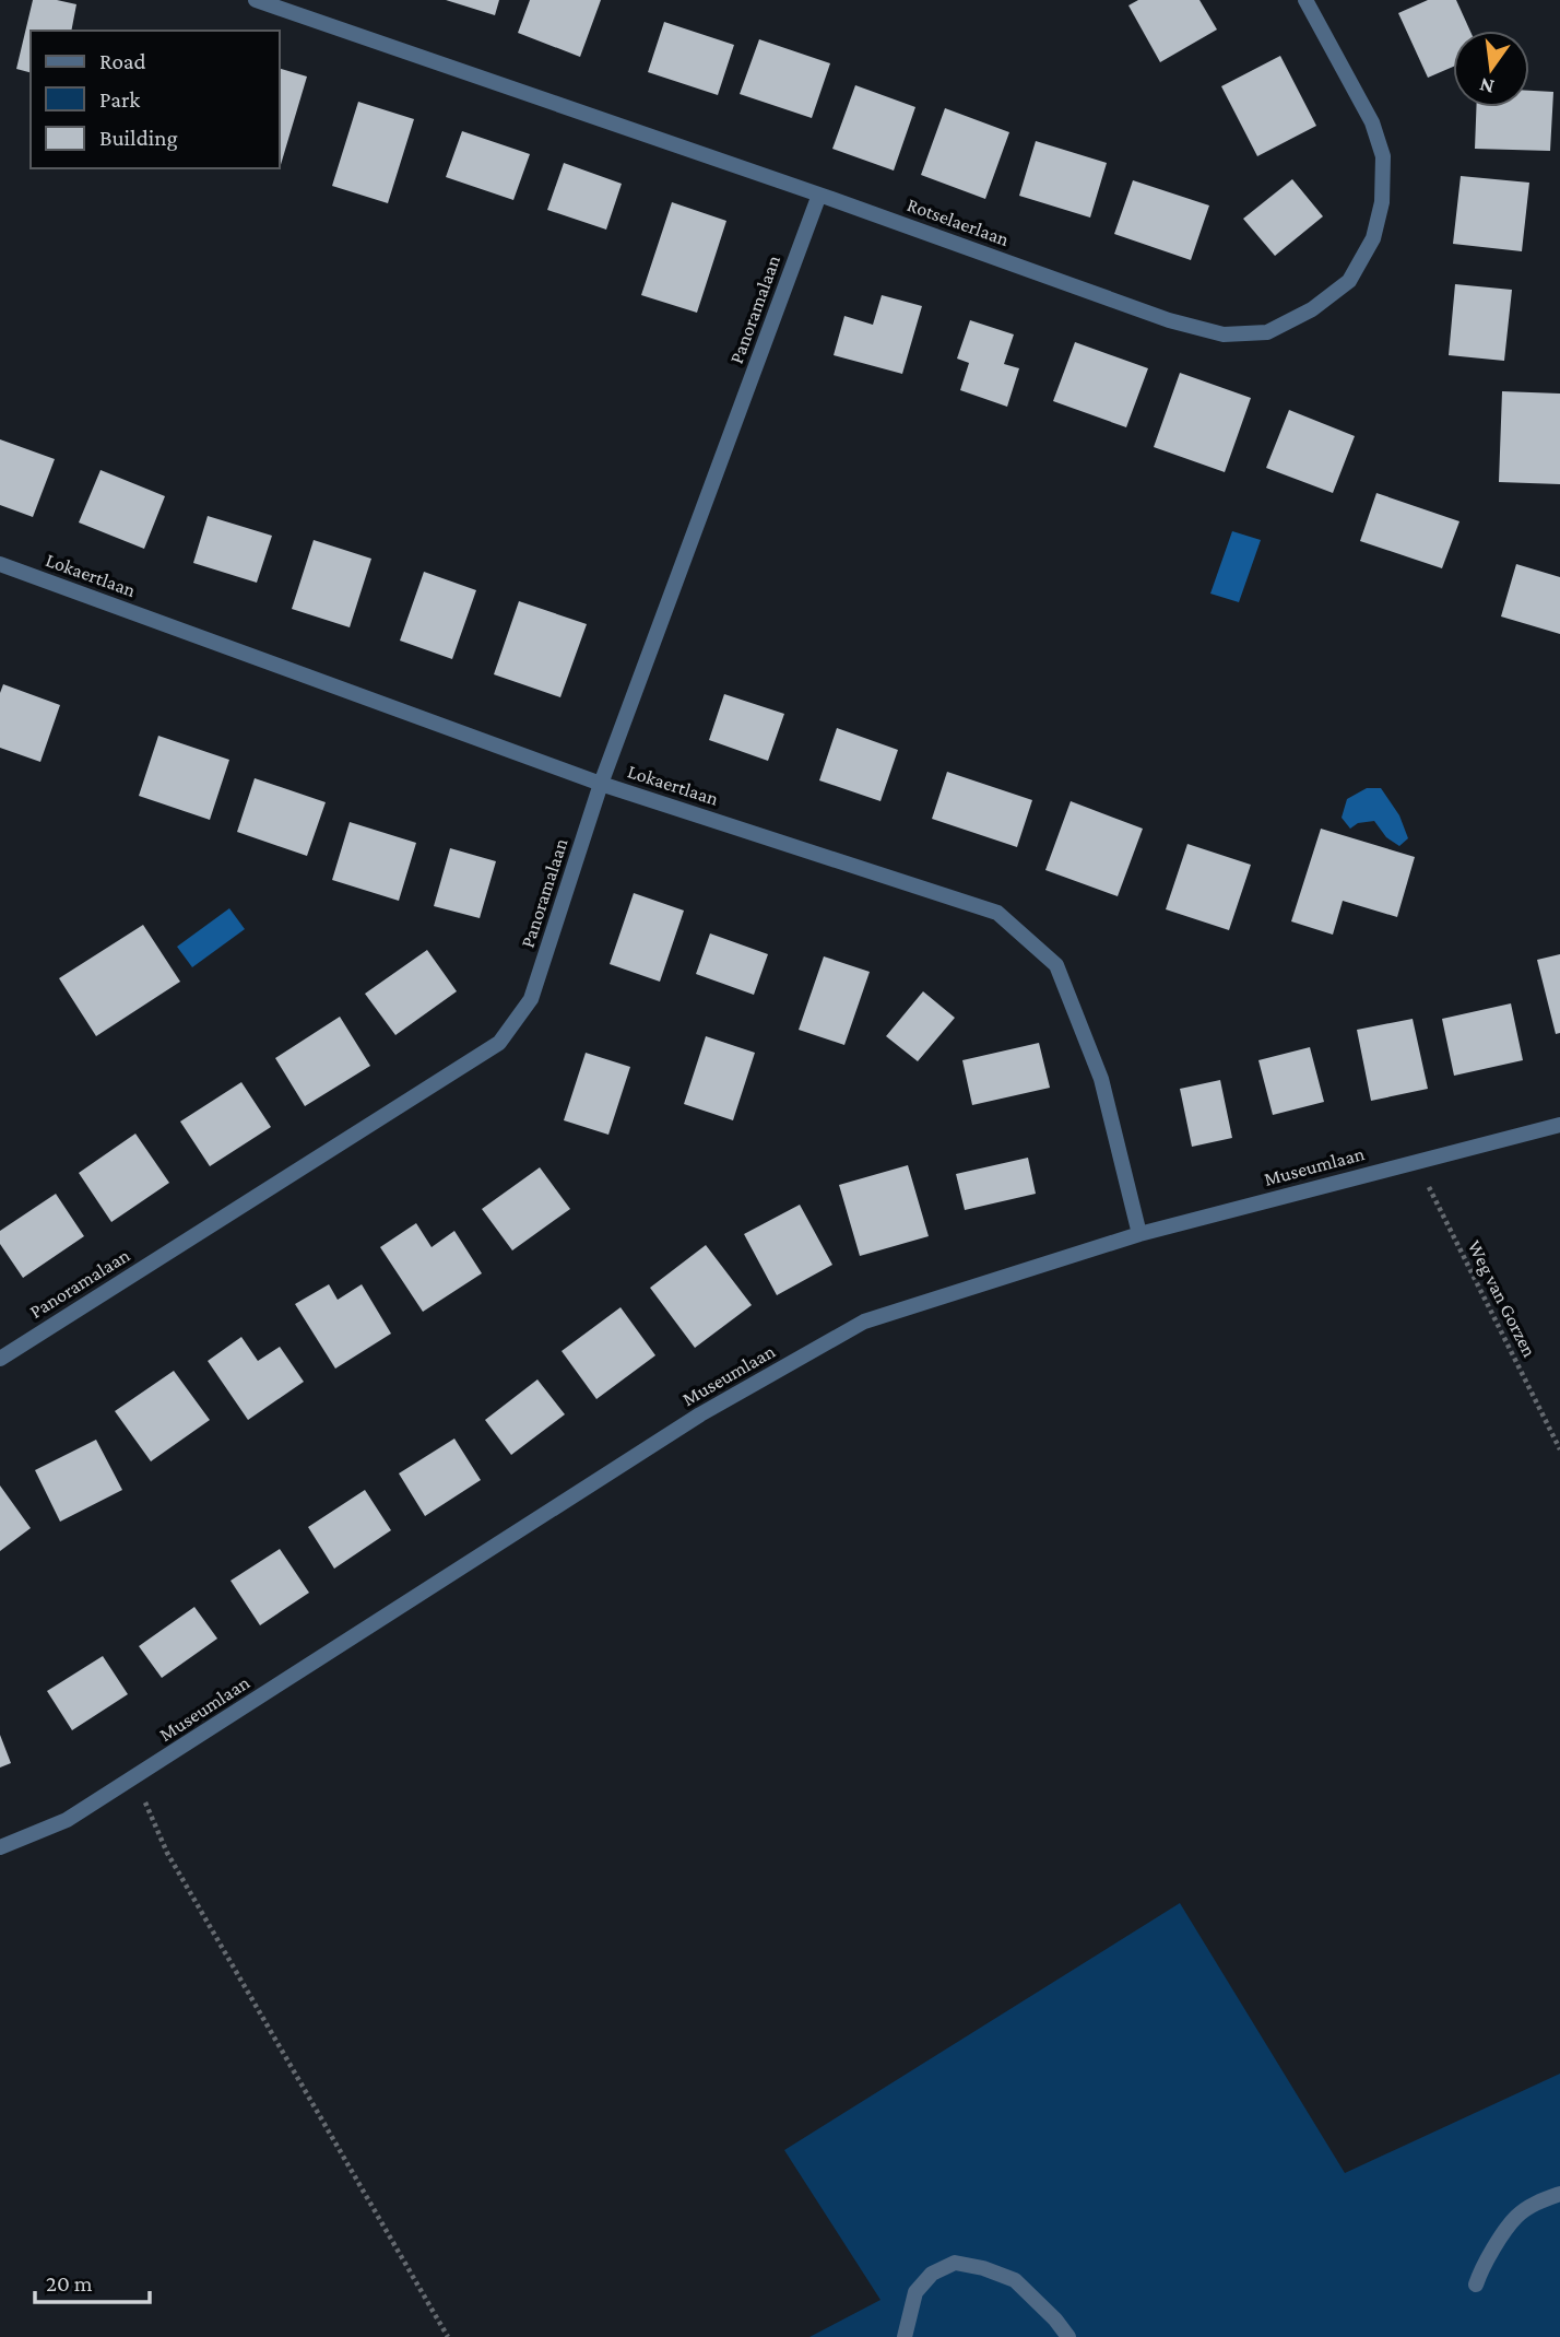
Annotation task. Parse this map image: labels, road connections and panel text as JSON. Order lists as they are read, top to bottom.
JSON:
{
  "streets": {
    "street": [
      "Rotselaerlaan",
      "Panoramalaan",
      "Lokaertlaan",
      "Museumlaan"
    ],
    "path": ["Weg van Gorzen"]
  },
  "crossings": [
    ["Rotselaerlaan", "Panoramalaan"],
    ["Panoramalaan", "Lokaertlaan"],
    ["Lokaertlaan", "Museumlaan"],
    ["Museumlaan", "Weg van Gorzen"]
  ],
  "legend": ["Road", "Park", "Building"],
  "scale_bar": "20 m",
  "north": "bottom"
}
